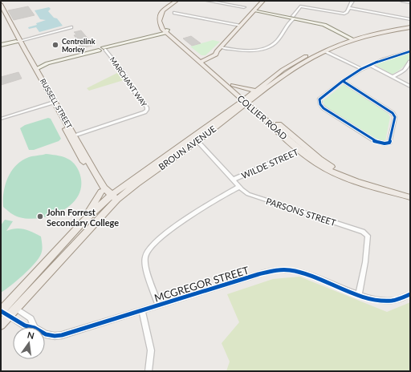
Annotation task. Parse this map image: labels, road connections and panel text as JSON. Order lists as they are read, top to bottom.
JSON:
{
  "streets": {
    "main road": ["RUSSELL STREET", "COLLIER ROAD", "BROUN AVENUE"],
    "street": [
      "MARCHANT WAY",
      "WILDE STREET",
      "PARSONS STREET",
      "MCGREGOR STREET"
    ]
  },
  "crossings": [
    ["MARCHANT WAY", "RUSSELL STREET"],
    ["RUSSELL STREET", "BROUN AVENUE"],
    ["COLLIER ROAD", "BROUN AVENUE"],
    ["COLLIER ROAD", "WILDE STREET"],
    ["BROUN AVENUE", "PARSONS STREET"],
    ["BROUN AVENUE", "MCGREGOR STREET"],
    ["WILDE STREET", "PARSONS STREET"],
    ["PARSONS STREET", "MCGREGOR STREET"]
  ],
  "places": ["Centrelink Morley", "John Forrest Secondary College"],
  "north": "top"
}
